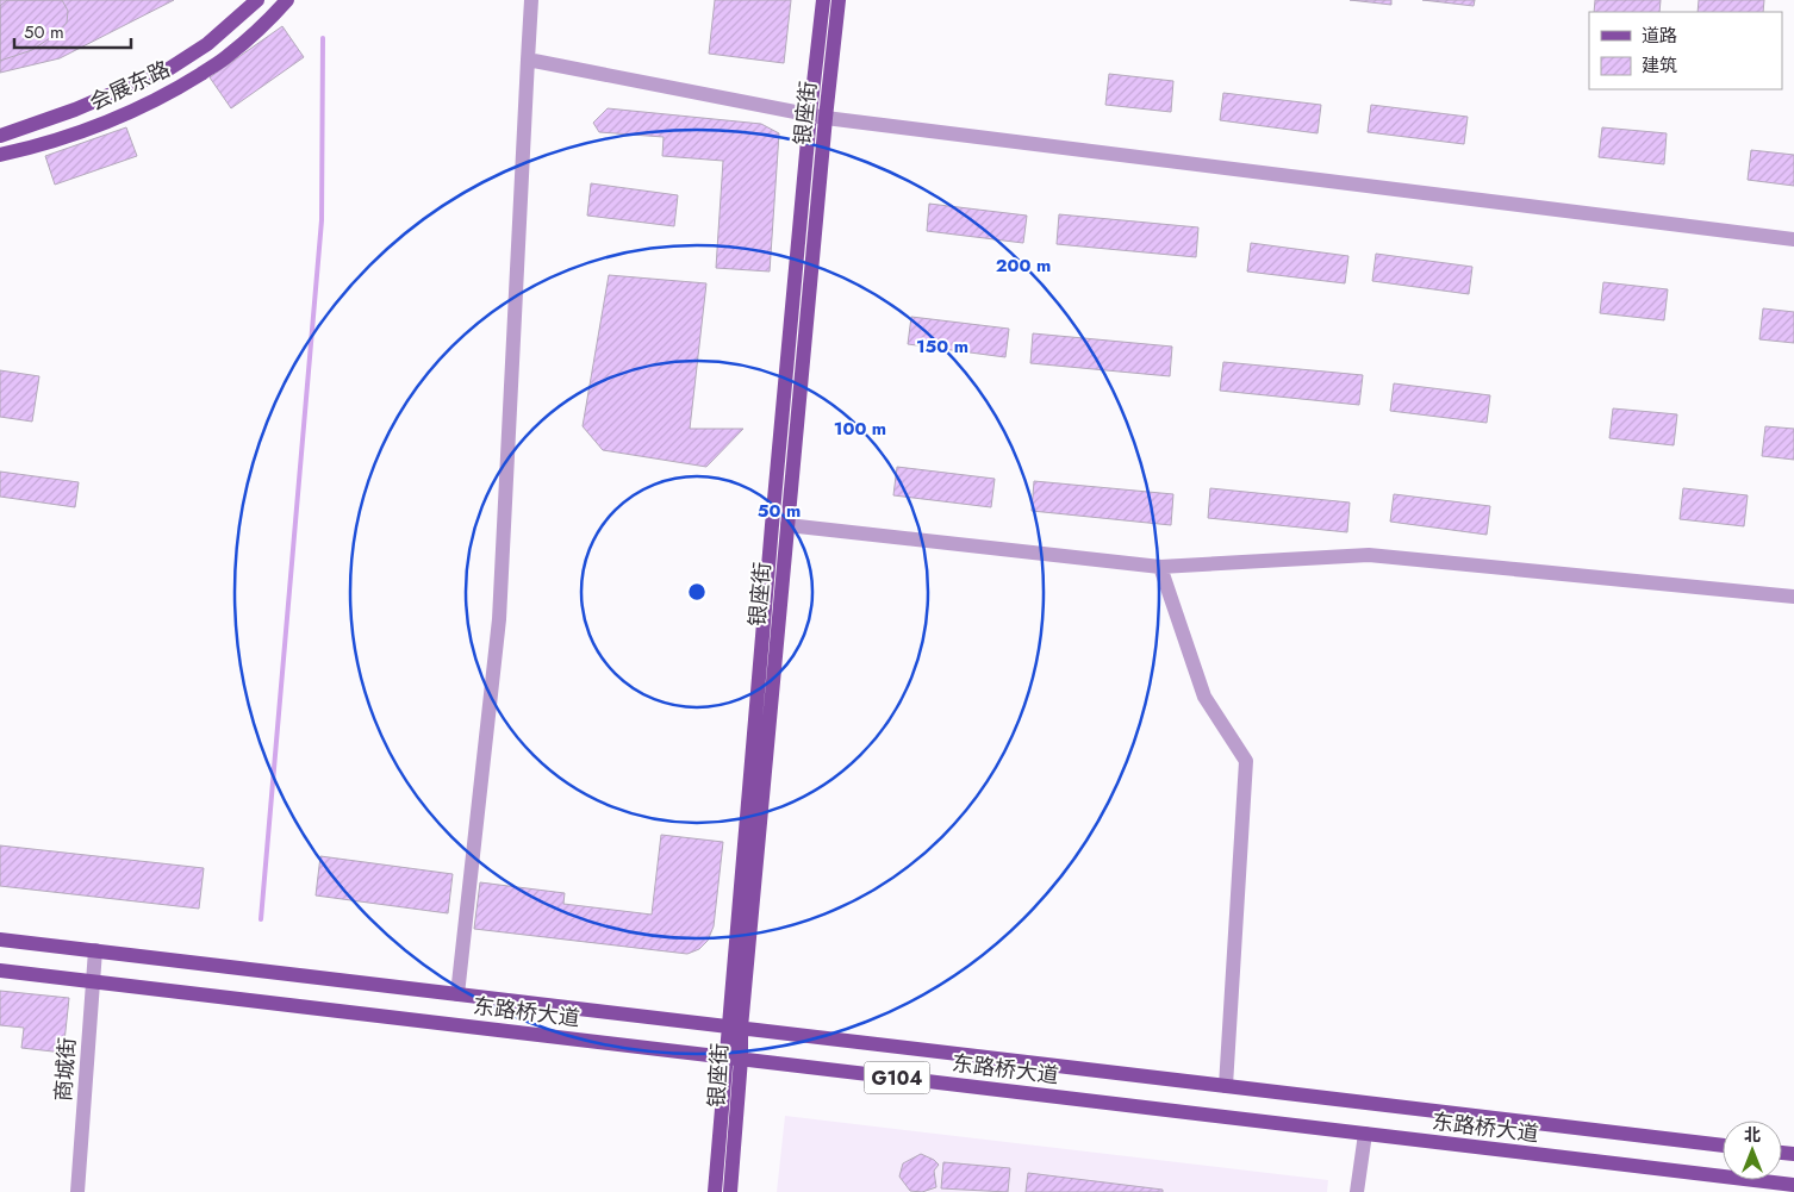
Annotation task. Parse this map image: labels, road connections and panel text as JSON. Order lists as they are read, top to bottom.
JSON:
{
  "streets": {
    "main road": [
      "会展东路",
      "银座街",
      "东路桥大道",
      "G104"
    ],
    "street": ["商城街"]
  },
  "crossings": [
    ["银座街", "东路桥大道"],
    ["东路桥大道", "商城街"]
  ],
  "legend": ["道路", "建筑"],
  "scale_bar": "50 m",
  "north": "top",
  "rings": [
    "200 m",
    "150 m",
    "100 m",
    "50 m"
  ]
}
